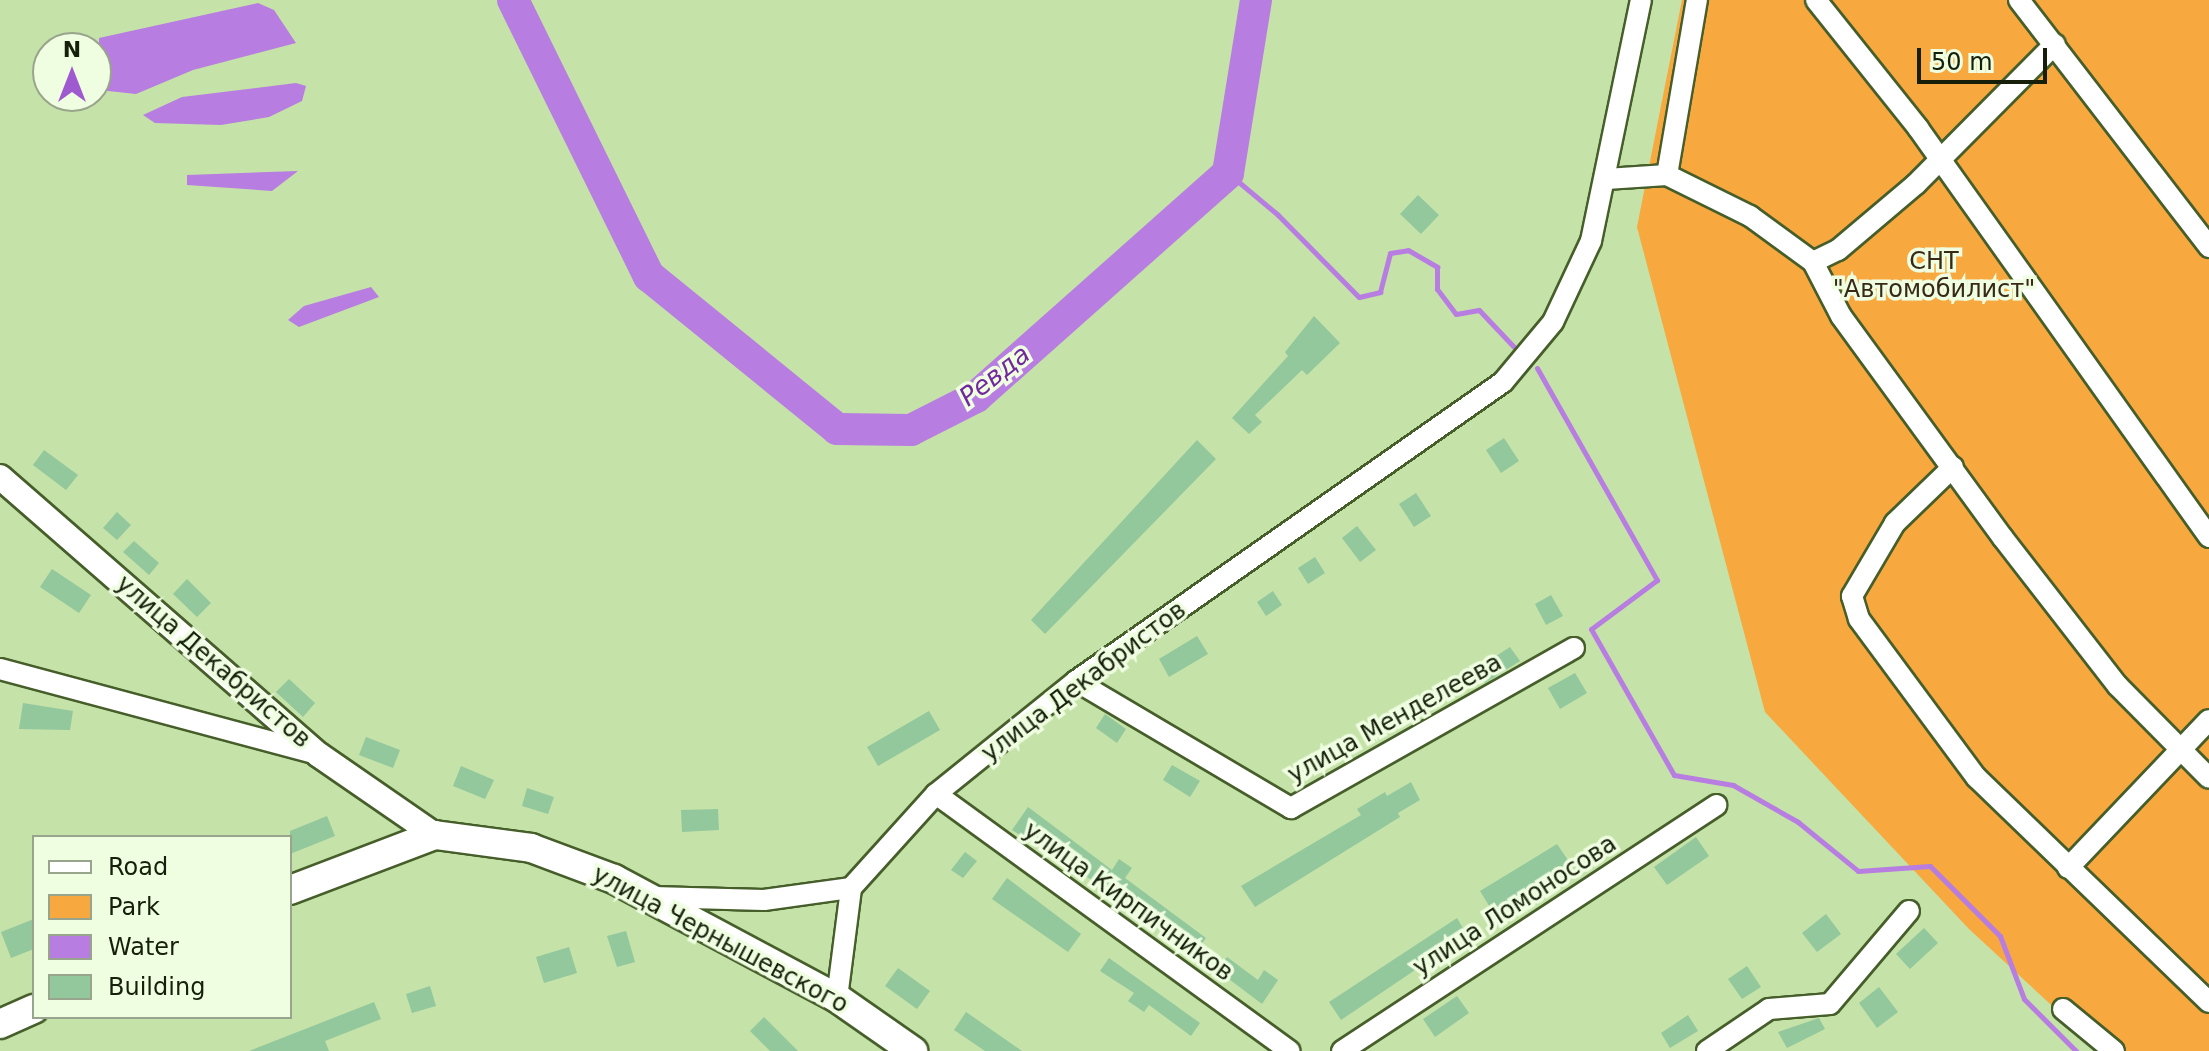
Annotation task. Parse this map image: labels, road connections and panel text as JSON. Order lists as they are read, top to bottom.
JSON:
{
  "streets": {
    "main road": ["улица Чернышевского"],
    "street": [
      "улица Декабристов",
      "улица Менделеева",
      "улица Кирпичников",
      "улица Ломоносова"
    ]
  },
  "crossings": [
    ["улица Декабристов", "улица Менделеева"],
    ["улица Декабристов", "улица Кирпичников"],
    ["улица Декабристов", "улица Чернышевского"]
  ],
  "water": ["Ревда"],
  "parks": ["СНТ \"Автомобилист\""],
  "legend": [
    "Road",
    "Park",
    "Water",
    "Building"
  ],
  "scale_bar": "50 m",
  "north": "top"
}
